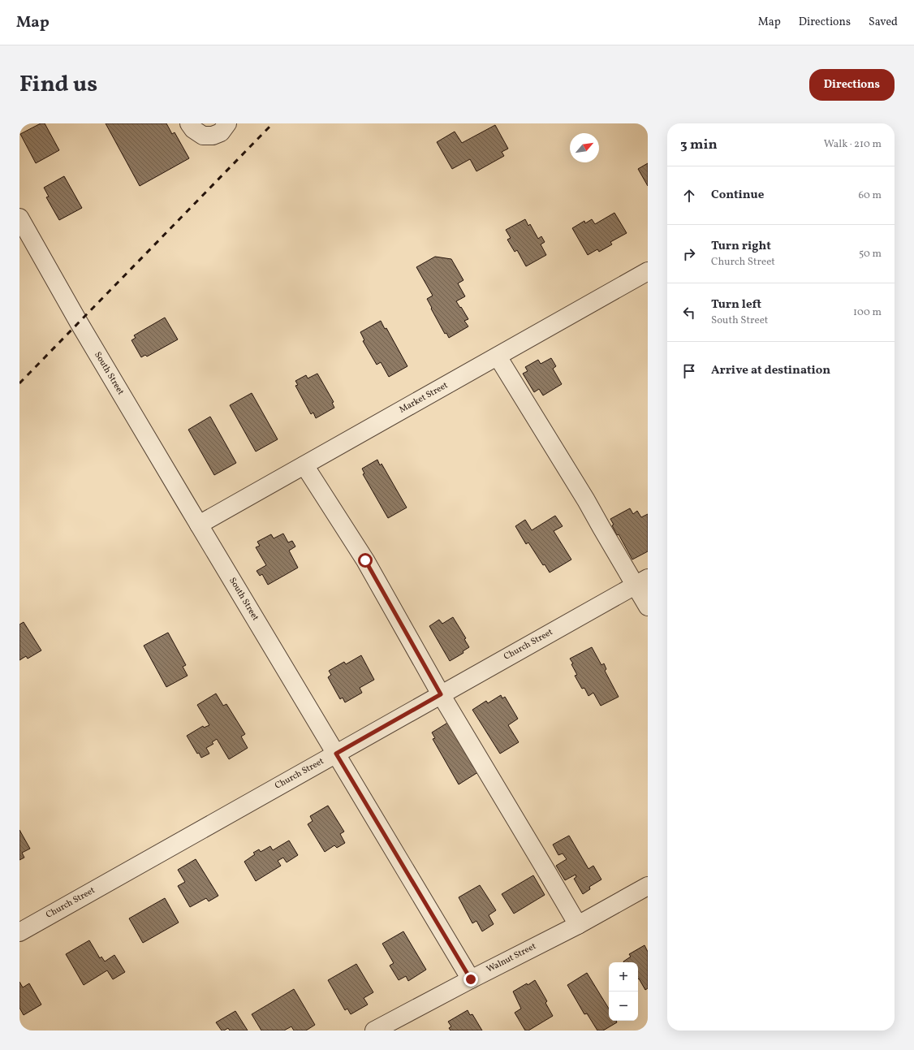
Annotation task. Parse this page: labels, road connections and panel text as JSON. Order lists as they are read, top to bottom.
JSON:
{
  "streets": {
    "street": [
      "South Street",
      "Market Street",
      "Church Street",
      "Walnut Street"
    ]
  },
  "crossings": [
    ["South Street", "Market Street"],
    ["South Street", "Church Street"],
    ["South Street", "Walnut Street"]
  ],
  "north": "top right",
  "page": {
    "header": "Map",
    "nav": ["Map", "Directions", "Saved"],
    "title": "Find us",
    "buttons": "Directions",
    "heading": ["3 min", "Walk · 210 m"],
    "list": [
      ["Continue", "60 m"],
      ["Turn right", "Church Street", "50 m"],
      ["Turn left", "South Street", "100 m"],
      "Arrive at destination"
    ],
    "map_buttons": ["+", "−"]
  }
}
